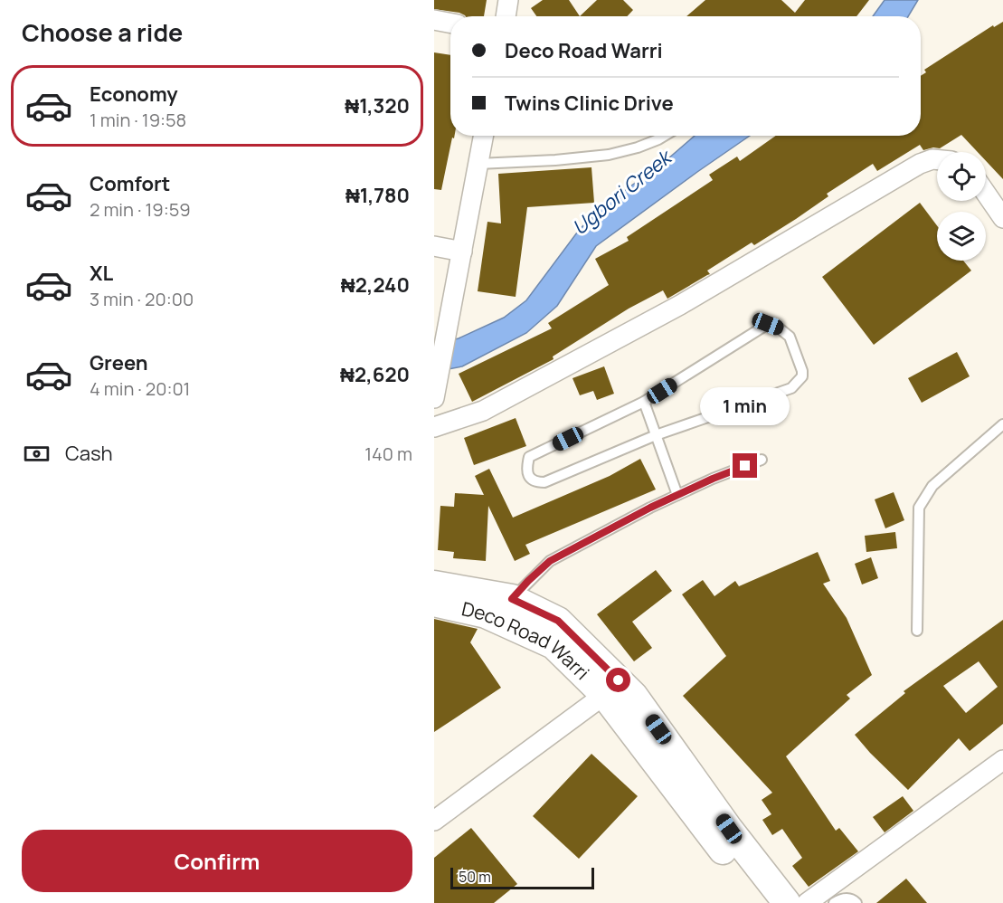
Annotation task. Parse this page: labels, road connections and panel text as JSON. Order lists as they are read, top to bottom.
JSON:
{
  "streets": {
    "main road": ["Deco Road Warri"]
  },
  "water": ["Ugbori Creek"],
  "scale_bar": "50 m",
  "page": {
    "heading": "Choose a ride",
    "banner": ["Deco Road Warri", "Twins Clinic Drive"],
    "list": [
      {
        "name": "Economy",
        "note": "1 min · 19:58",
        "value": "₦1,320"
      },
      {
        "name": "Comfort",
        "note": "2 min · 19:59",
        "value": "₦1,780"
      },
      {
        "name": "XL",
        "note": "3 min · 20:00",
        "value": "₦2,240"
      },
      {
        "name": "Green",
        "note": "4 min · 20:01",
        "value": "₦2,620"
      }
    ],
    "bubble": "1 min",
    "pay": ["Cash", "140 m"],
    "buttons": "Confirm",
    "scale": "50 m"
  }
}
